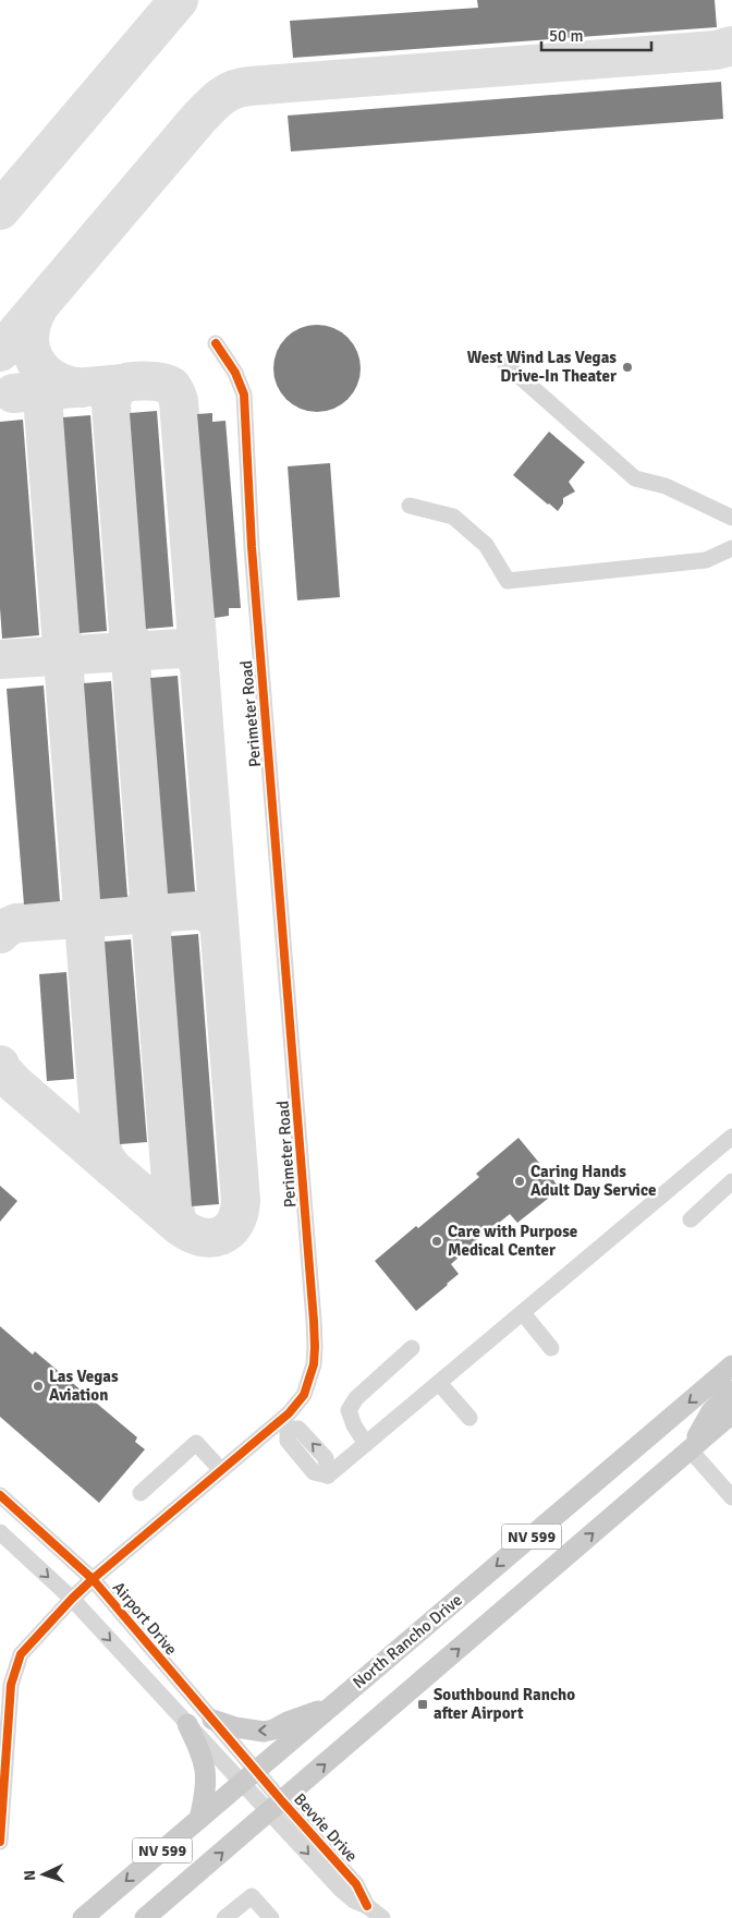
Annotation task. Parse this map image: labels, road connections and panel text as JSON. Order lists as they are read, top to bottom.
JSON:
{
  "streets": {
    "main road": ["NV 599", "North Rancho Drive"],
    "street": ["Perimeter Road", "Airport Drive", "Bevvie Drive"]
  },
  "crossings": [
    ["Perimeter Road", "Airport Drive"],
    ["NV 599", "Bevvie Drive"],
    ["Airport Drive", "North Rancho Drive"],
    ["Airport Drive", "Bevvie Drive"],
    ["North Rancho Drive", "Bevvie Drive"]
  ],
  "places": {
    "other": [
      "West Wind Las Vegas Drive-In Theater",
      "Caring Hands Adult Day Service",
      "Care with Purpose Medical Center",
      "Las Vegas Aviation"
    ],
    "transit": ["Southbound Rancho after Airport"]
  },
  "scale_bar": "50 m",
  "north": "left"
}
